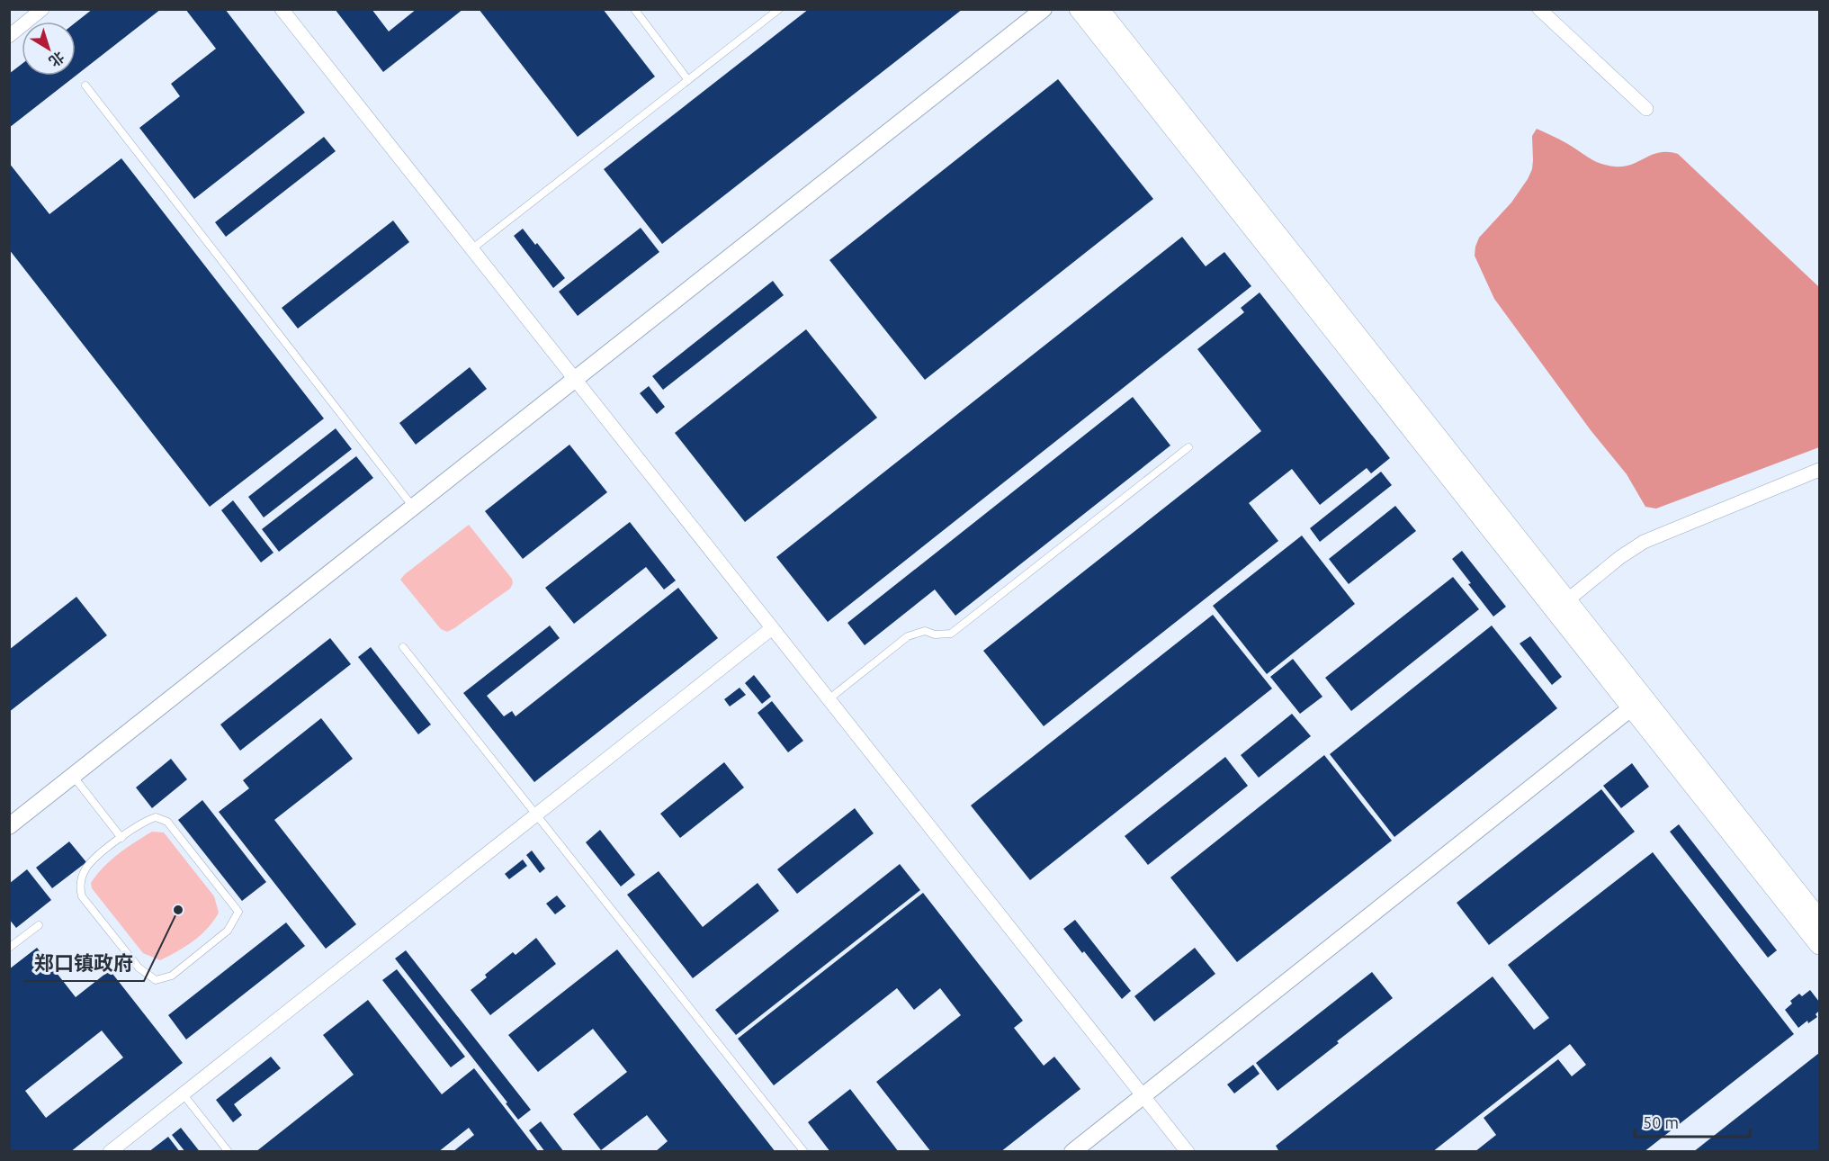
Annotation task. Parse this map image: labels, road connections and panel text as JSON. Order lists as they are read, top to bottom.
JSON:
{
  "places": ["郑口镇政府"],
  "scale_bar": "50 m",
  "north": "bottom right"
}
